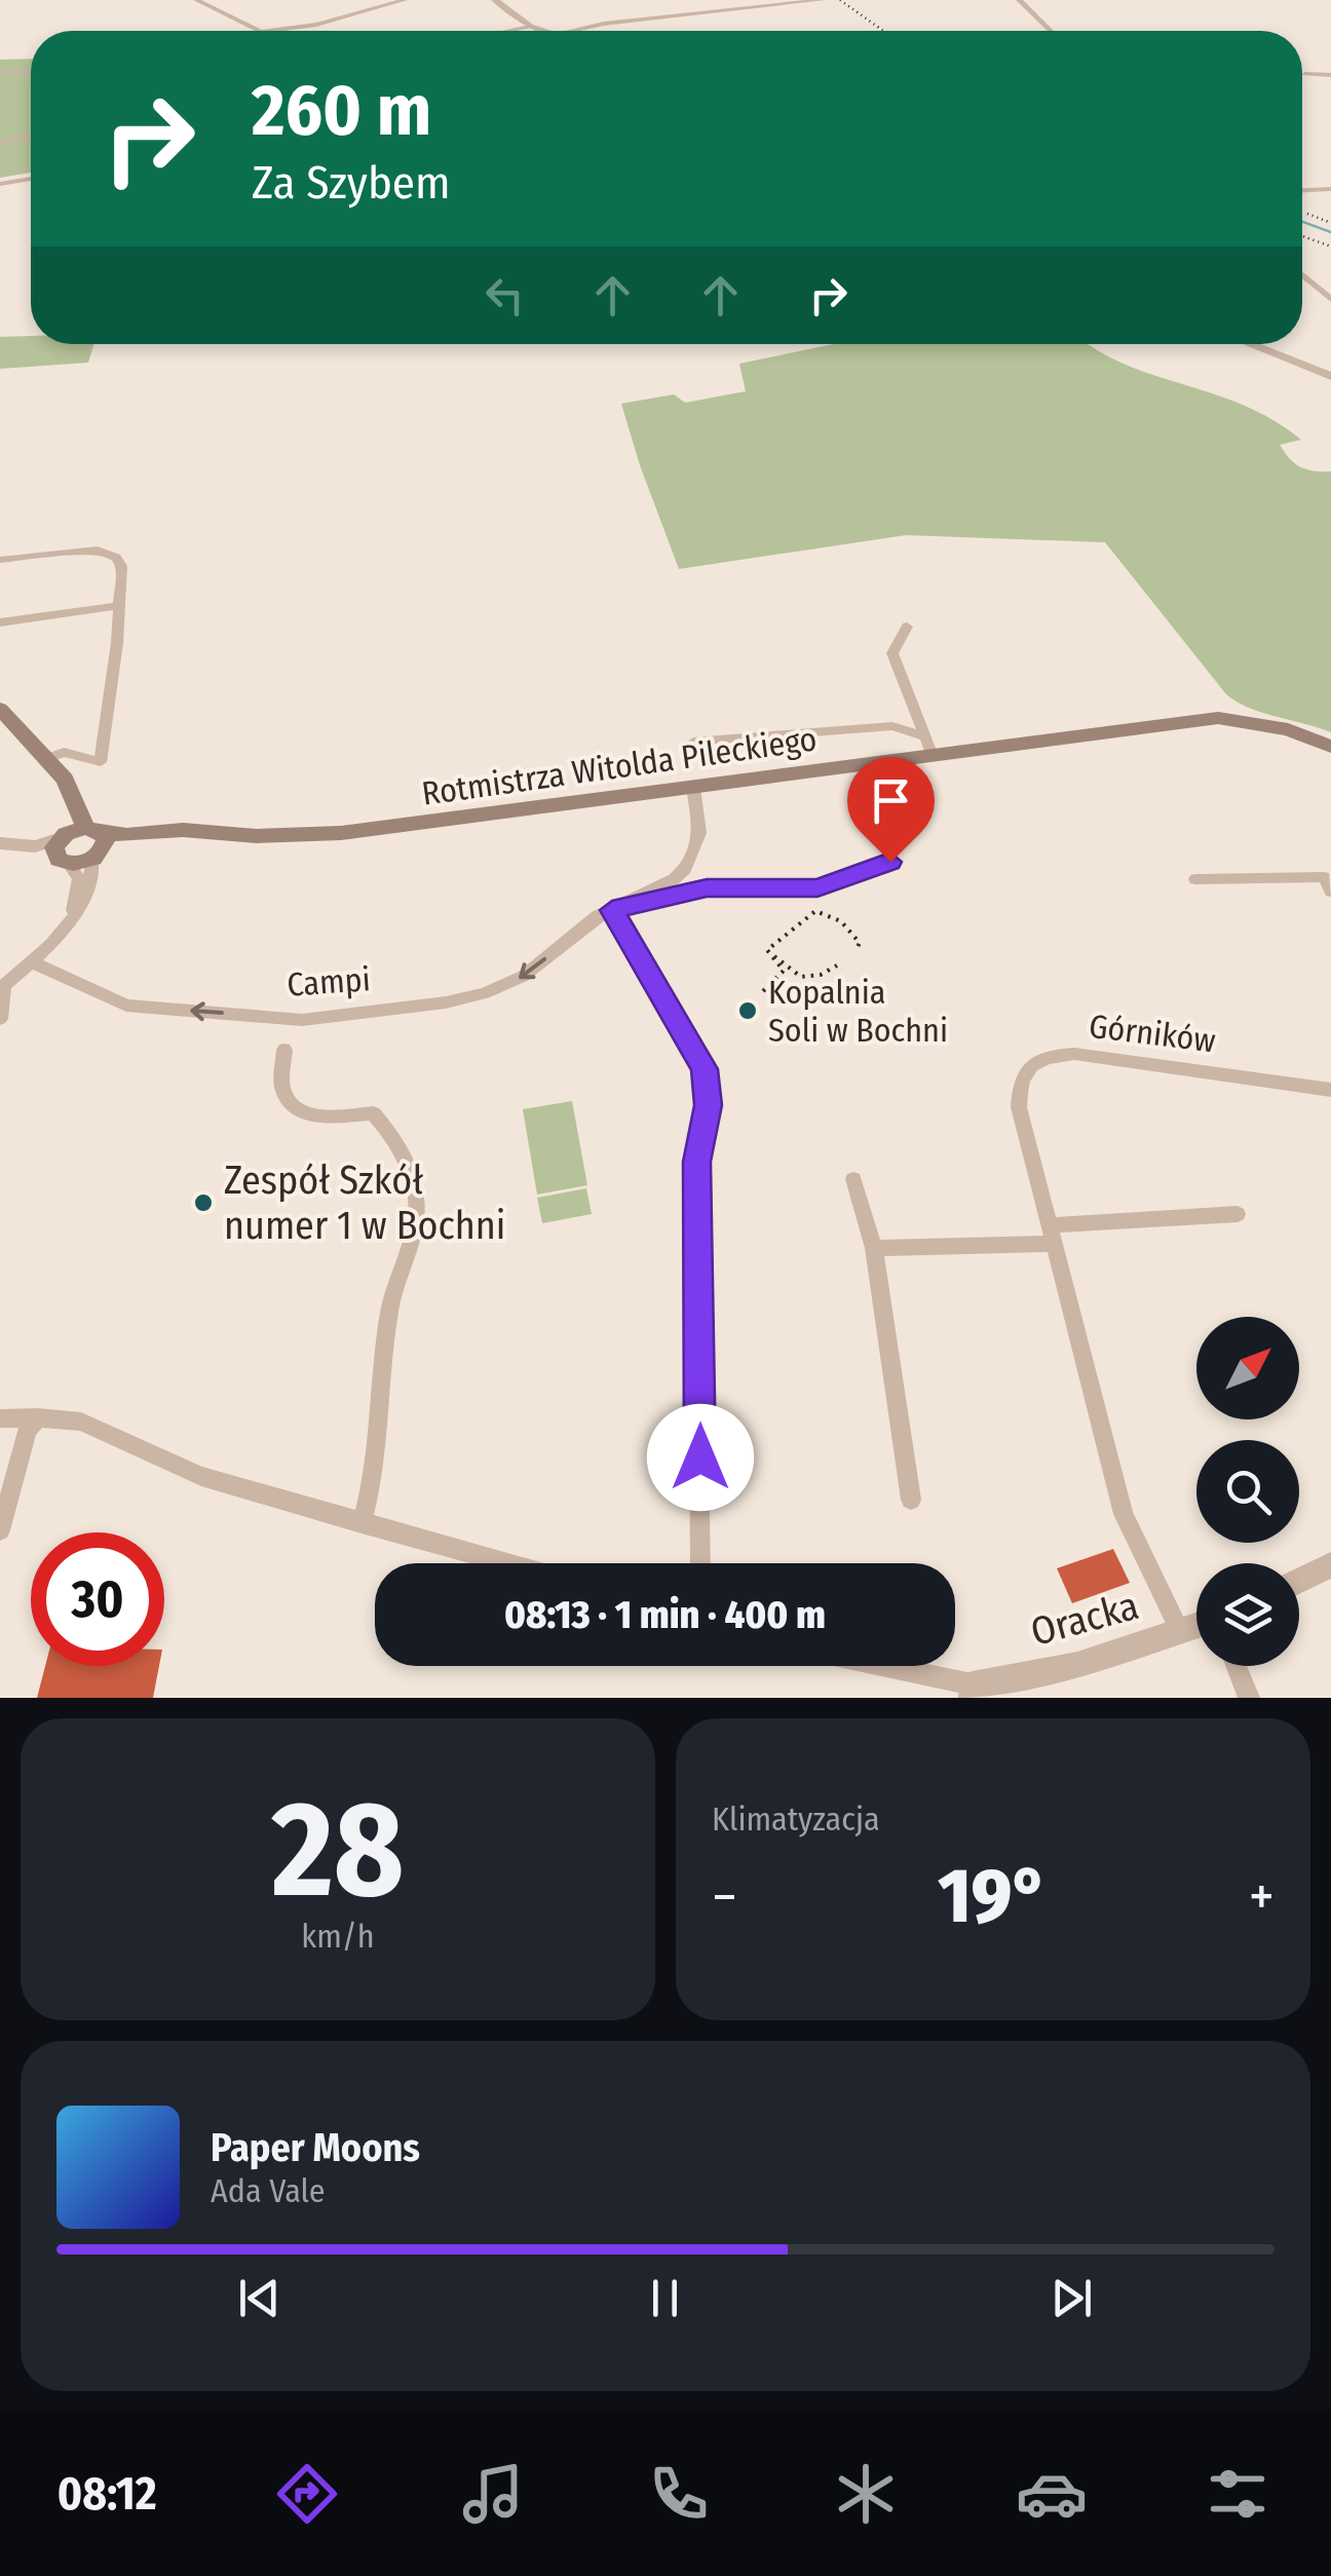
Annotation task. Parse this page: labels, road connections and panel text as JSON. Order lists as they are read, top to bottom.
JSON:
{
  "streets": {
    "main road": ["Rotmistrza Witolda Pileckiego"],
    "street": ["Campi", "Górników", "Oracka"]
  },
  "crossings": [
    ["Rotmistrza Witolda Pileckiego", "Campi"],
    ["Górników", "Oracka"]
  ],
  "one_way": ["Campi"],
  "places": ["Kopalnia Soli w Bochni", "Zespół Szkół numer 1 w Bochni"],
  "north": "top right",
  "page": {
    "turn": ["260 m", "Za Szybem"],
    "limit": "30",
    "trip": "08:13 · 1 min · 400 m",
    "tile": [
      ["28", "km/h"],
      "Klimatyzacja"
    ],
    "heat": ["−", "19°", "+"],
    "song": ["Paper Moons", "Ada Vale"],
    "tabs": "08:12"
  }
}
